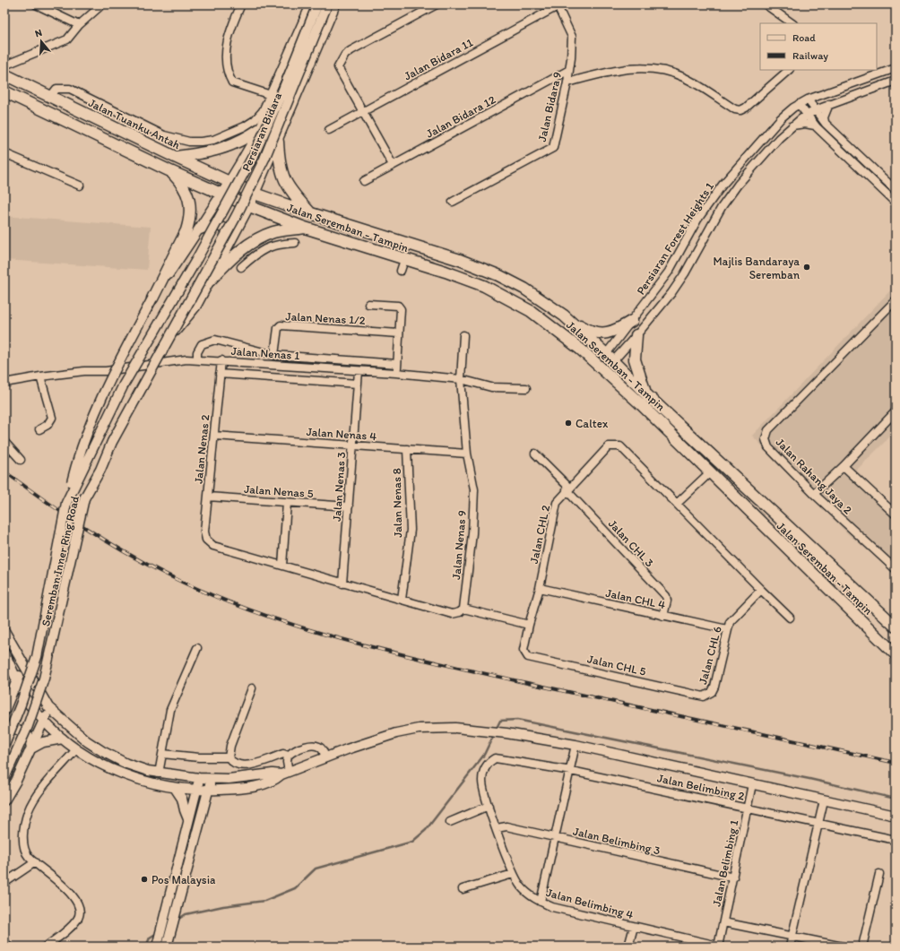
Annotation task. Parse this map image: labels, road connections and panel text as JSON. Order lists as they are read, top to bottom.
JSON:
{
  "streets": {
    "highway": ["Jalan Tuanku Antah", "Jalan Seremban - Tampin"],
    "main road": ["Persiaran Bidara", "Seremban Inner Ring Road"],
    "street": [
      "Jalan Bidara 11",
      "Jalan Bidara 9",
      "Jalan Bidara 12",
      "Persiaran Forest Heights 1",
      "Jalan Nenas 1/2",
      "Jalan Nenas 1",
      "Jalan Nenas 4",
      "Jalan Nenas 2",
      "Jalan Rahang Jaya 2",
      "Jalan Nenas 3",
      "Jalan Nenas 5",
      "Jalan Nenas 8",
      "Jalan CHL 2",
      "Jalan CHL 3",
      "Jalan Nenas 9",
      "Jalan CHL 4",
      "Jalan CHL 6",
      "Jalan CHL 5",
      "Jalan Belimbing 2",
      "Jalan Belimbing 3",
      "Jalan Belimbing 1",
      "Jalan Belimbing 4"
    ]
  },
  "crossings": [
    ["Jalan Bidara 11", "Jalan Bidara 9"],
    ["Jalan Bidara 9", "Jalan Bidara 12"],
    ["Jalan Tuanku Antah", "Persiaran Bidara"],
    ["Jalan Tuanku Antah", "Jalan Seremban - Tampin"],
    ["Persiaran Bidara", "Jalan Seremban - Tampin"],
    ["Persiaran Bidara", "Seremban Inner Ring Road"],
    ["Jalan Seremban - Tampin", "Persiaran Forest Heights 1"],
    ["Jalan Nenas 1", "Jalan Nenas 2"],
    ["Jalan Nenas 1", "Jalan Nenas 3"],
    ["Jalan Nenas 1", "Jalan Nenas 9"],
    ["Jalan Nenas 4", "Jalan Nenas 2"],
    ["Jalan Nenas 4", "Jalan Nenas 3"],
    ["Jalan Nenas 4", "Jalan Nenas 8"],
    ["Jalan Nenas 4", "Jalan Nenas 9"],
    ["Jalan Nenas 2", "Jalan Nenas 5"],
    ["Jalan Nenas 3", "Jalan Nenas 5"],
    ["Jalan CHL 2", "Jalan CHL 3"],
    ["Jalan CHL 2", "Jalan CHL 4"],
    ["Jalan CHL 2", "Jalan CHL 5"],
    ["Jalan CHL 3", "Jalan CHL 4"],
    ["Jalan CHL 4", "Jalan CHL 6"],
    ["Jalan CHL 6", "Jalan CHL 5"],
    ["Jalan Belimbing 2", "Jalan Belimbing 1"],
    ["Jalan Belimbing 2", "Jalan Belimbing 4"],
    ["Jalan Belimbing 3", "Jalan Belimbing 1"],
    ["Jalan Belimbing 3", "Jalan Belimbing 4"],
    ["Jalan Belimbing 1", "Jalan Belimbing 4"]
  ],
  "places": ["Majlis Bandaraya Seremban", "Caltex", "Pos Malaysia"],
  "legend": ["Road", "Railway"],
  "north": "top"
}
